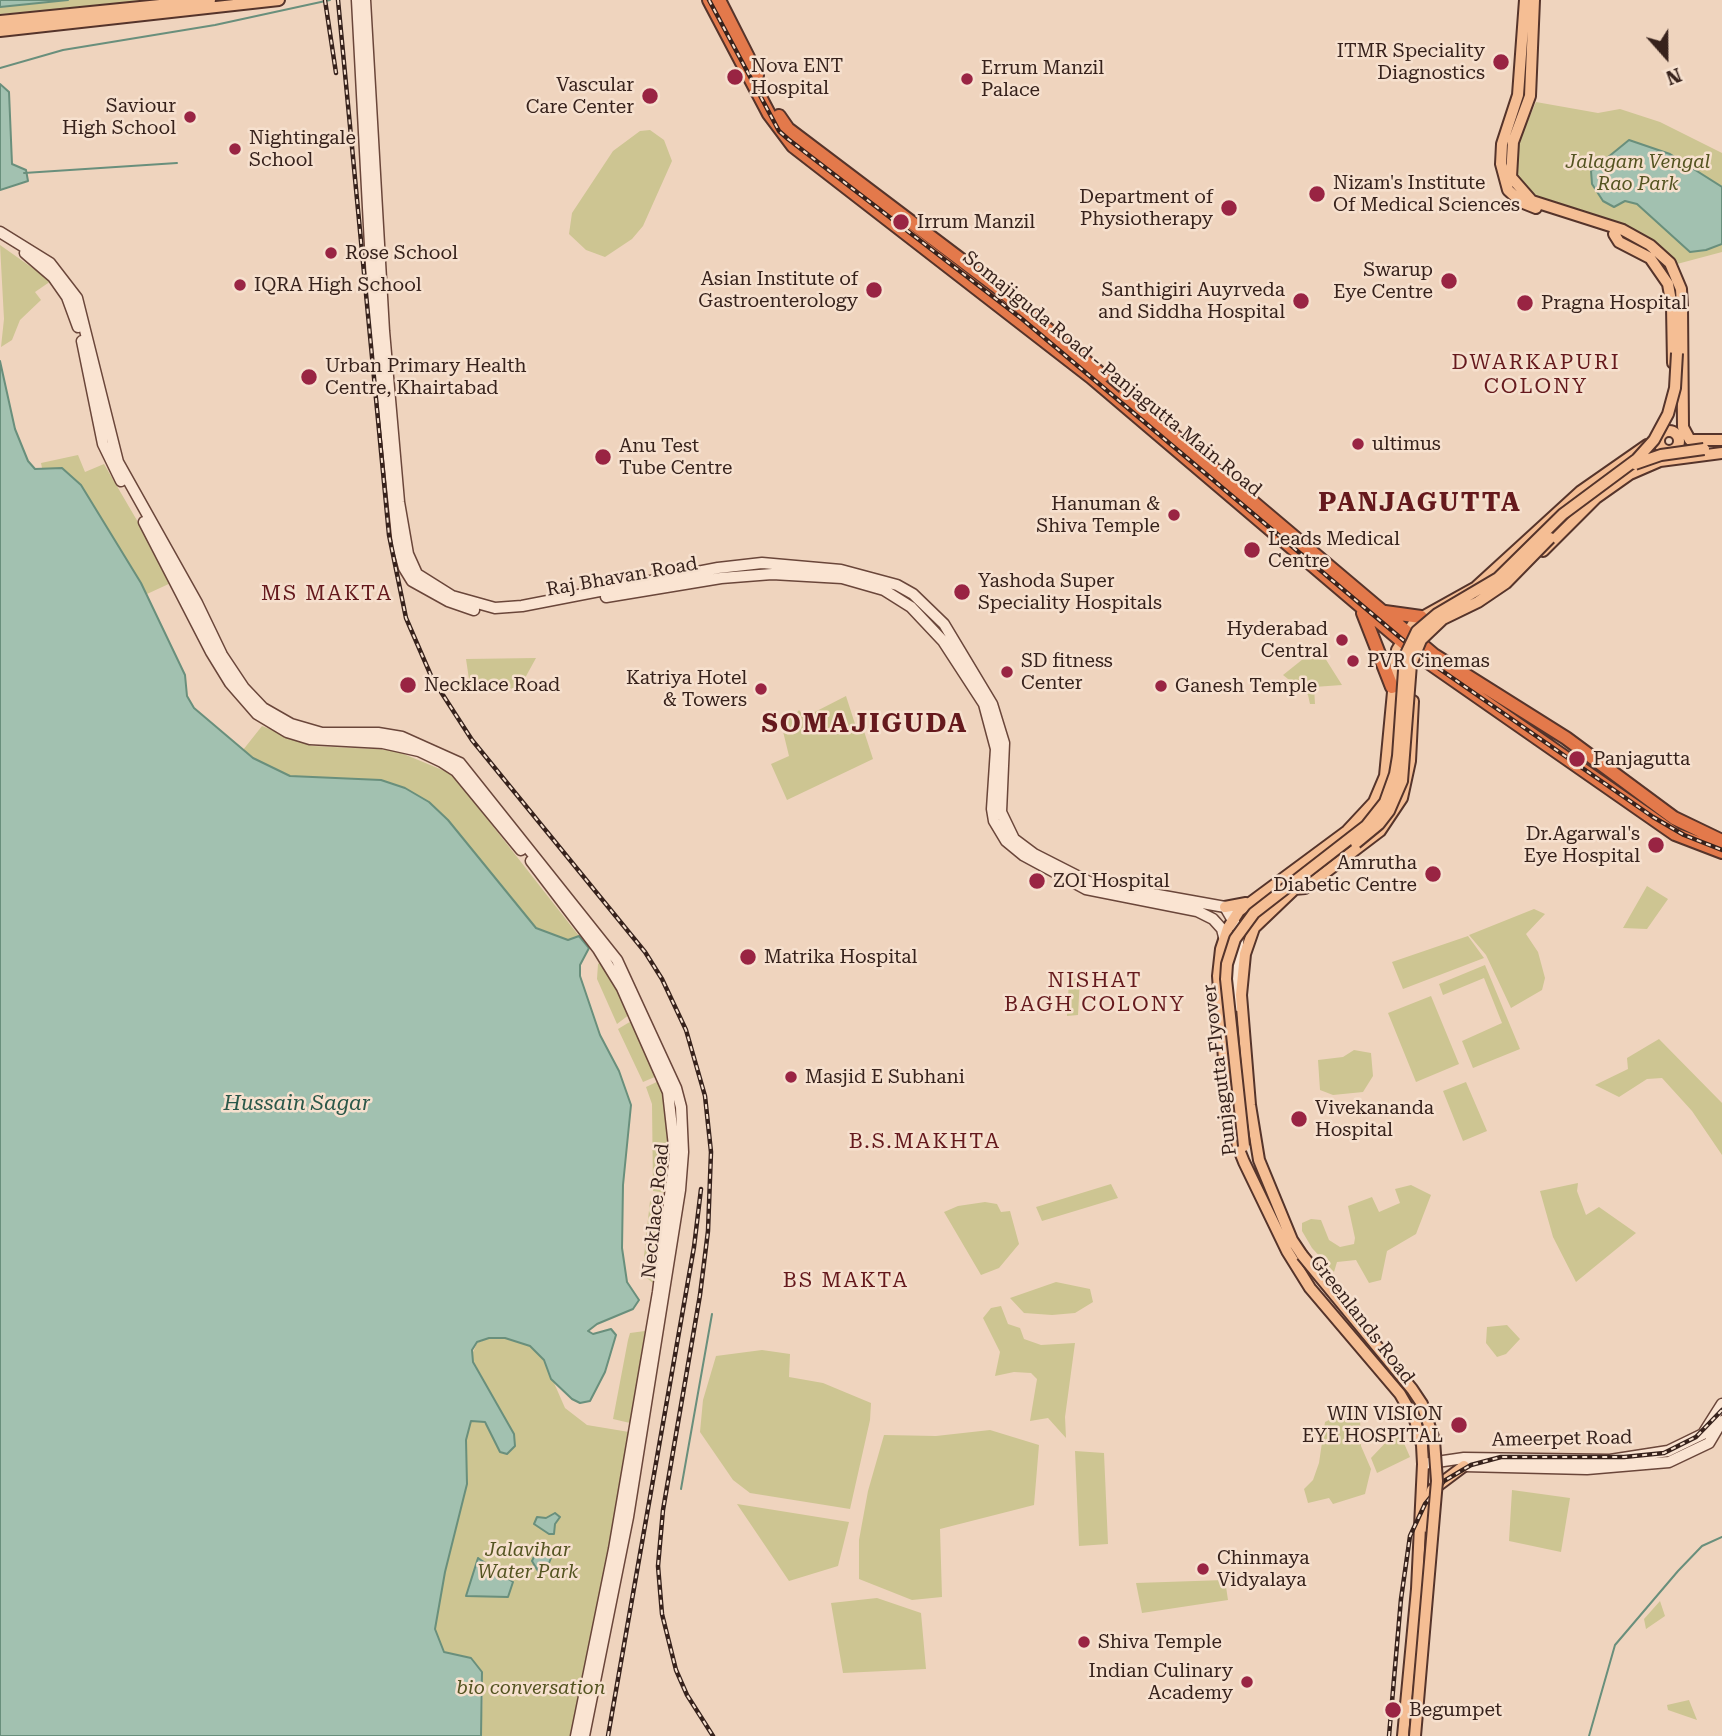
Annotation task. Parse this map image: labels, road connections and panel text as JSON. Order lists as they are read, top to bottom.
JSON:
{
  "streets": {
    "highway": ["Somajiguda Road - Panjagutta Main Road"],
    "main road": [
      "Raj Bhavan Road",
      "Punjagutta Flyover",
      "Necklace Road",
      "Greenlands Road",
      "Ameerpet Road"
    ]
  },
  "crossings": [
    ["Somajiguda Road - Panjagutta Main Road", "Greenlands Road"],
    ["Raj Bhavan Road", "Greenlands Road"],
    ["Punjagutta Flyover", "Greenlands Road"],
    ["Greenlands Road", "Ameerpet Road"]
  ],
  "districts": [
    "DWARKAPURI COLONY",
    "PANJAGUTTA",
    "MS MAKTA",
    "SOMAJIGUDA",
    "NISHAT BAGH COLONY",
    "B.S.MAKHTA",
    "BS MAKTA"
  ],
  "water": ["Hussain Sagar"],
  "parks": ["Jalagam Vengal Rao Park", "Jalavihar Water Park", "bio conversation"],
  "places": [
    "ITMR Speciality Diagnostics",
    "Nova ENT Hospital",
    "Errum Manzil Palace",
    "Vascular Care Center",
    "Saviour High School",
    "Nightingale School",
    "Nizam's Institute Of Medical Sciences",
    "Department of Physiotherapy",
    "Irrum Manzil",
    "Rose School",
    "Swarup Eye Centre",
    "IQRA High School",
    "Asian Institute of Gastroenterology",
    "Santhigiri Auyrveda and Siddha Hospital",
    "Pragna Hospital",
    "Urban Primary Health Centre, Khairtabad",
    "ultimus",
    "Anu Test Tube Centre",
    "Hanuman & Shiva Temple",
    "Leads Medical Centre",
    "Yashoda Super Speciality Hospitals",
    "Hyderabad Central",
    "PVR Cinemas",
    "SD fitness Center",
    "Necklace Road",
    "Ganesh Temple",
    "Katriya Hotel & Towers",
    "Panjagutta",
    "Dr.Agarwal's Eye Hospital",
    "Amrutha Diabetic Centre",
    "ZOI Hospital",
    "Matrika Hospital",
    "Masjid E Subhani",
    "Vivekananda Hospital",
    "WIN VISION EYE HOSPITAL",
    "Chinmaya Vidyalaya",
    "Shiva Temple",
    "Indian Culinary Academy",
    "Begumpet"
  ],
  "north": "bottom"
}
